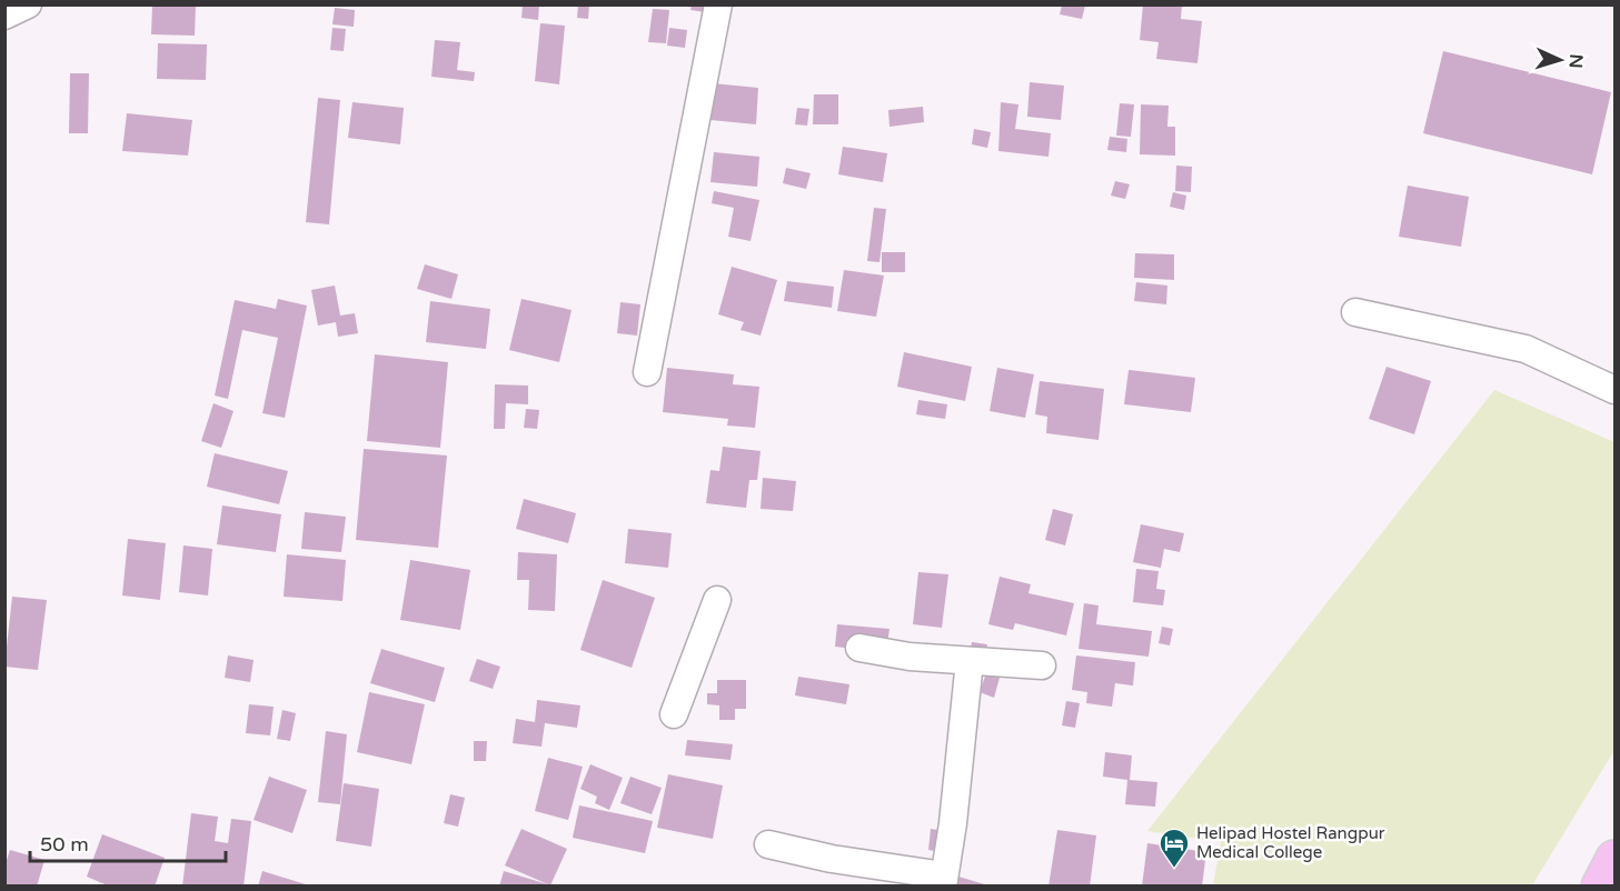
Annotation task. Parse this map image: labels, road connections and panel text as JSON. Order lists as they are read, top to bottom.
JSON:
{
  "places": {
    "hotel": ["Helipad Hostel Rangpur Medical College"]
  },
  "scale_bar": "50 m",
  "north": "right"
}
